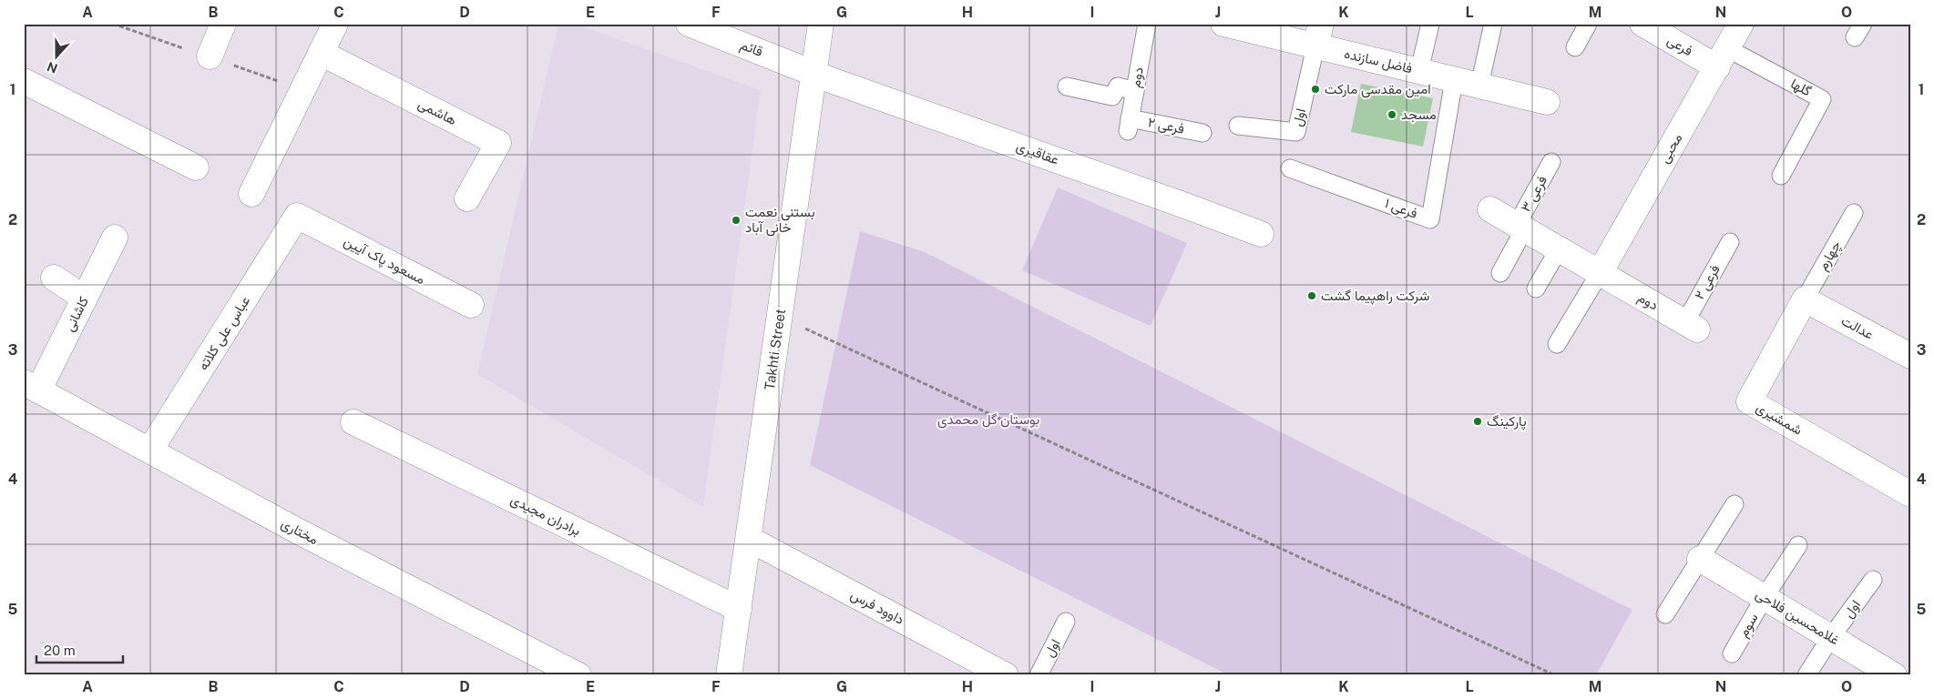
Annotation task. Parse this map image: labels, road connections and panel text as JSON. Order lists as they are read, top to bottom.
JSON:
{
  "streets": {
    "street": [
      "فرعی",
      "قائم",
      "فاضل سازنده",
      "دوم",
      "هاشمی",
      "محبی",
      "عقاقیری",
      "مسعود پاک آیین",
      "کاشانی",
      "عدالت",
      "عباس علی کلاته",
      "Takhti Street",
      "شمشیری",
      "برادران مجیدی",
      "مختاری",
      "داوود فرس",
      "غلامحسین فلاحی"
    ],
    "lane": [
      "گلها",
      "اول",
      "فرعی ۲",
      "فرعی ۳",
      "فرعی ۱",
      "چهارم",
      "سوم"
    ]
  },
  "crossings": [
    ["فرعی", "گلها"],
    ["فرعی", "محبی"],
    ["قائم", "عقاقیری"],
    ["قائم", "Takhti Street"],
    ["فاضل سازنده", "اول"],
    ["فاضل سازنده", "فرعی ۱"],
    ["دوم", "فرعی ۲"],
    ["دوم", "محبی"],
    ["گلها", "محبی"],
    ["اول", "غلامحسین فلاحی"],
    ["عقاقیری", "Takhti Street"],
    ["چهارم", "عدالت"],
    ["چهارم", "شمشیری"],
    ["مسعود پاک آیین", "عباس علی کلاته"],
    ["کاشانی", "مختاری"],
    ["عدالت", "شمشیری"],
    ["عباس علی کلاته", "مختاری"],
    ["Takhti Street", "برادران مجیدی"],
    ["Takhti Street", "داوود فرس"],
    ["غلامحسین فلاحی", "سوم"]
  ],
  "parks": ["بوستان گل محمدی"],
  "places": [
    "امین مقدسی مارکت",
    "مسجد",
    "بستنی نعمت خانی آباد",
    "شركت راهپيما گشت",
    "پارکینگ"
  ],
  "scale_bar": "20 m",
  "north": "bottom",
  "grid": {
    "columns": [
      "A",
      "B",
      "C",
      "D",
      "E",
      "F",
      "G",
      "H",
      "I",
      "J",
      "K",
      "L",
      "M",
      "N",
      "O"
    ],
    "rows": [
      "1",
      "2",
      "3",
      "4",
      "5"
    ]
  }
}
